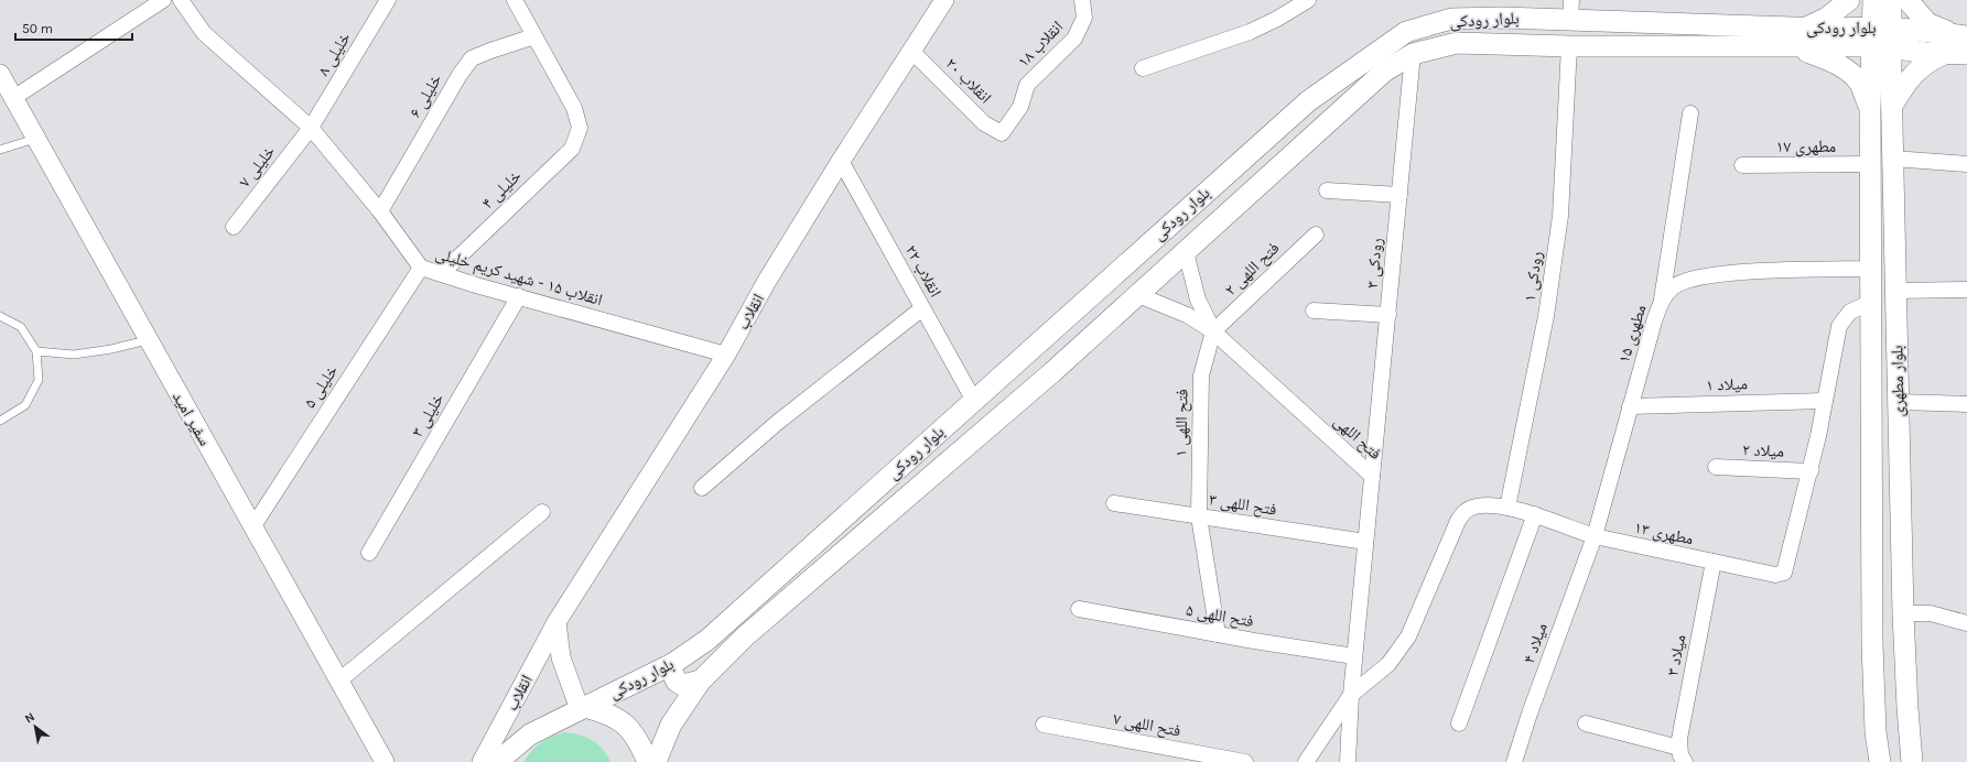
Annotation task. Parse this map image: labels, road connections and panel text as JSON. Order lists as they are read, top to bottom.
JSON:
{
  "streets": {
    "main road": ["بلوار رودکی", "بلوار مطهری"],
    "street": [
      "انقلاب ۱۸",
      "خلیلی ۸",
      "انقلاب ۲۰",
      "خلیلی ۶",
      "مطهری ۱۷",
      "خلیلی ۷",
      "خلیلی ۴",
      "رودکی ۳",
      "فتح اللهی ۲",
      "انقلاب ۲۲",
      "انقلاب ۱۵ - شهید کریم خلیلی",
      "رودکی ۱",
      "انقلاب",
      "مطهری ۱۵",
      "میلاد ۱",
      "خلیلی ۵",
      "خلیلی ۳",
      "سفیر امید",
      "فتح اللهی ۱",
      "فتح اللهی",
      "میلاد ۲",
      "فتح اللهی ۳",
      "مطهری ۱۳",
      "فتح اللهی ۵",
      "میلاد ۴",
      "میلاد ۳",
      "فتح اللهی ۷"
    ]
  },
  "crossings": [
    ["بلوار رودکی", "رودکی ۳"],
    ["بلوار رودکی", "انقلاب ۲۲"],
    ["بلوار رودکی", "رودکی ۱"],
    ["بلوار رودکی", "بلوار مطهری"],
    ["انقلاب ۱۸", "انقلاب ۲۰"],
    ["خلیلی ۸", "خلیلی ۷"],
    ["خلیلی ۸", "انقلاب ۱۵ - شهید کریم خلیلی"],
    ["انقلاب ۲۰", "انقلاب"],
    ["خلیلی ۶", "خلیلی ۴"],
    ["خلیلی ۶", "انقلاب ۱۵ - شهید کریم خلیلی"],
    ["مطهری ۱۷", "بلوار مطهری"],
    ["خلیلی ۷", "انقلاب ۱۵ - شهید کریم خلیلی"],
    ["خلیلی ۴", "انقلاب ۱۵ - شهید کریم خلیلی"],
    ["رودکی ۳", "فتح اللهی"],
    ["فتح اللهی ۲", "فتح اللهی ۱"],
    ["فتح اللهی ۲", "فتح اللهی"],
    ["انقلاب ۲۲", "انقلاب"],
    ["انقلاب ۱۵ - شهید کریم خلیلی", "انقلاب"],
    ["انقلاب ۱۵ - شهید کریم خلیلی", "خلیلی ۵"],
    ["انقلاب ۱۵ - شهید کریم خلیلی", "خلیلی ۳"],
    ["رودکی ۱", "مطهری ۱۳"],
    ["مطهری ۱۵", "بلوار مطهری"],
    ["مطهری ۱۵", "میلاد ۱"],
    ["مطهری ۱۵", "مطهری ۱۳"],
    ["مطهری ۱۵", "میلاد ۴"],
    ["بلوار مطهری", "مطهری ۱۳"],
    ["میلاد ۱", "مطهری ۱۳"],
    ["خلیلی ۵", "سفیر امید"],
    ["فتح اللهی ۱", "فتح اللهی"],
    ["فتح اللهی ۱", "فتح اللهی ۳"],
    ["فتح اللهی ۱", "فتح اللهی ۵"],
    ["فتح اللهی", "فتح اللهی ۳"],
    ["فتح اللهی", "مطهری ۱۳"],
    ["فتح اللهی", "فتح اللهی ۵"],
    ["میلاد ۲", "مطهری ۱۳"],
    ["مطهری ۱۳", "میلاد ۴"],
    ["مطهری ۱۳", "میلاد ۳"]
  ],
  "scale_bar": "50 m",
  "north": "top left"
}
